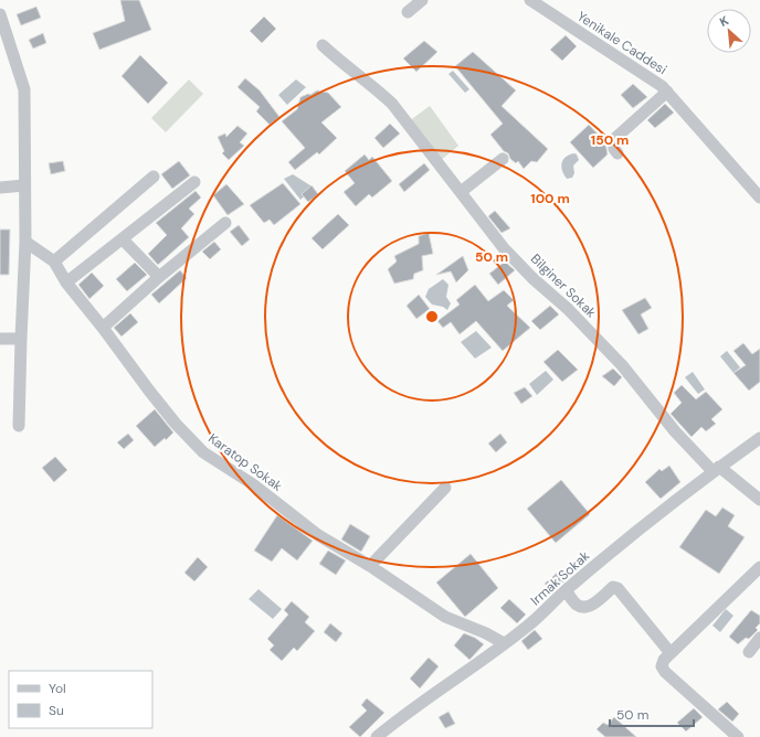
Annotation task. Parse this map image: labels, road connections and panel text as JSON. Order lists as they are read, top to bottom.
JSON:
{
  "streets": {
    "street": [
      "Yenikale Caddesi",
      "Bilginer Sokak",
      "Karatop Sokak",
      "Irmak Sokak"
    ]
  },
  "crossings": [
    ["Bilginer Sokak", "Irmak Sokak"],
    ["Karatop Sokak", "Irmak Sokak"]
  ],
  "legend": ["Yol", "Su"],
  "scale_bar": "50 m",
  "north": "top left",
  "rings": ["150 m", "100 m", "50 m"]
}
